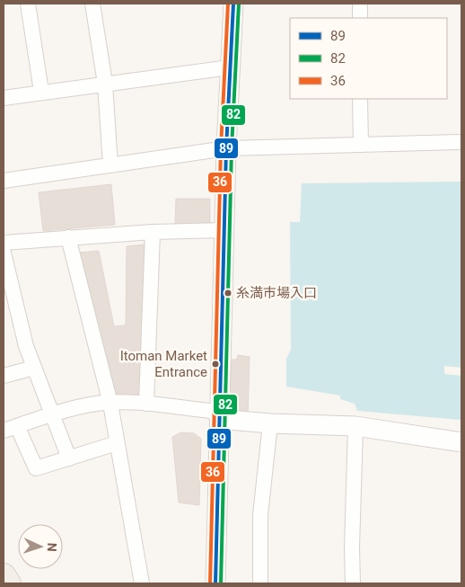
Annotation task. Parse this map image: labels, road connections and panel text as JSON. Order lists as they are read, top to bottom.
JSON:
{
  "places": ["糸満市場入口", "Itoman Market Entrance"],
  "lines": ["transit line 89", "transit line 82", "transit line 36"],
  "legend": ["89", "82", "36"],
  "north": "right"
}
